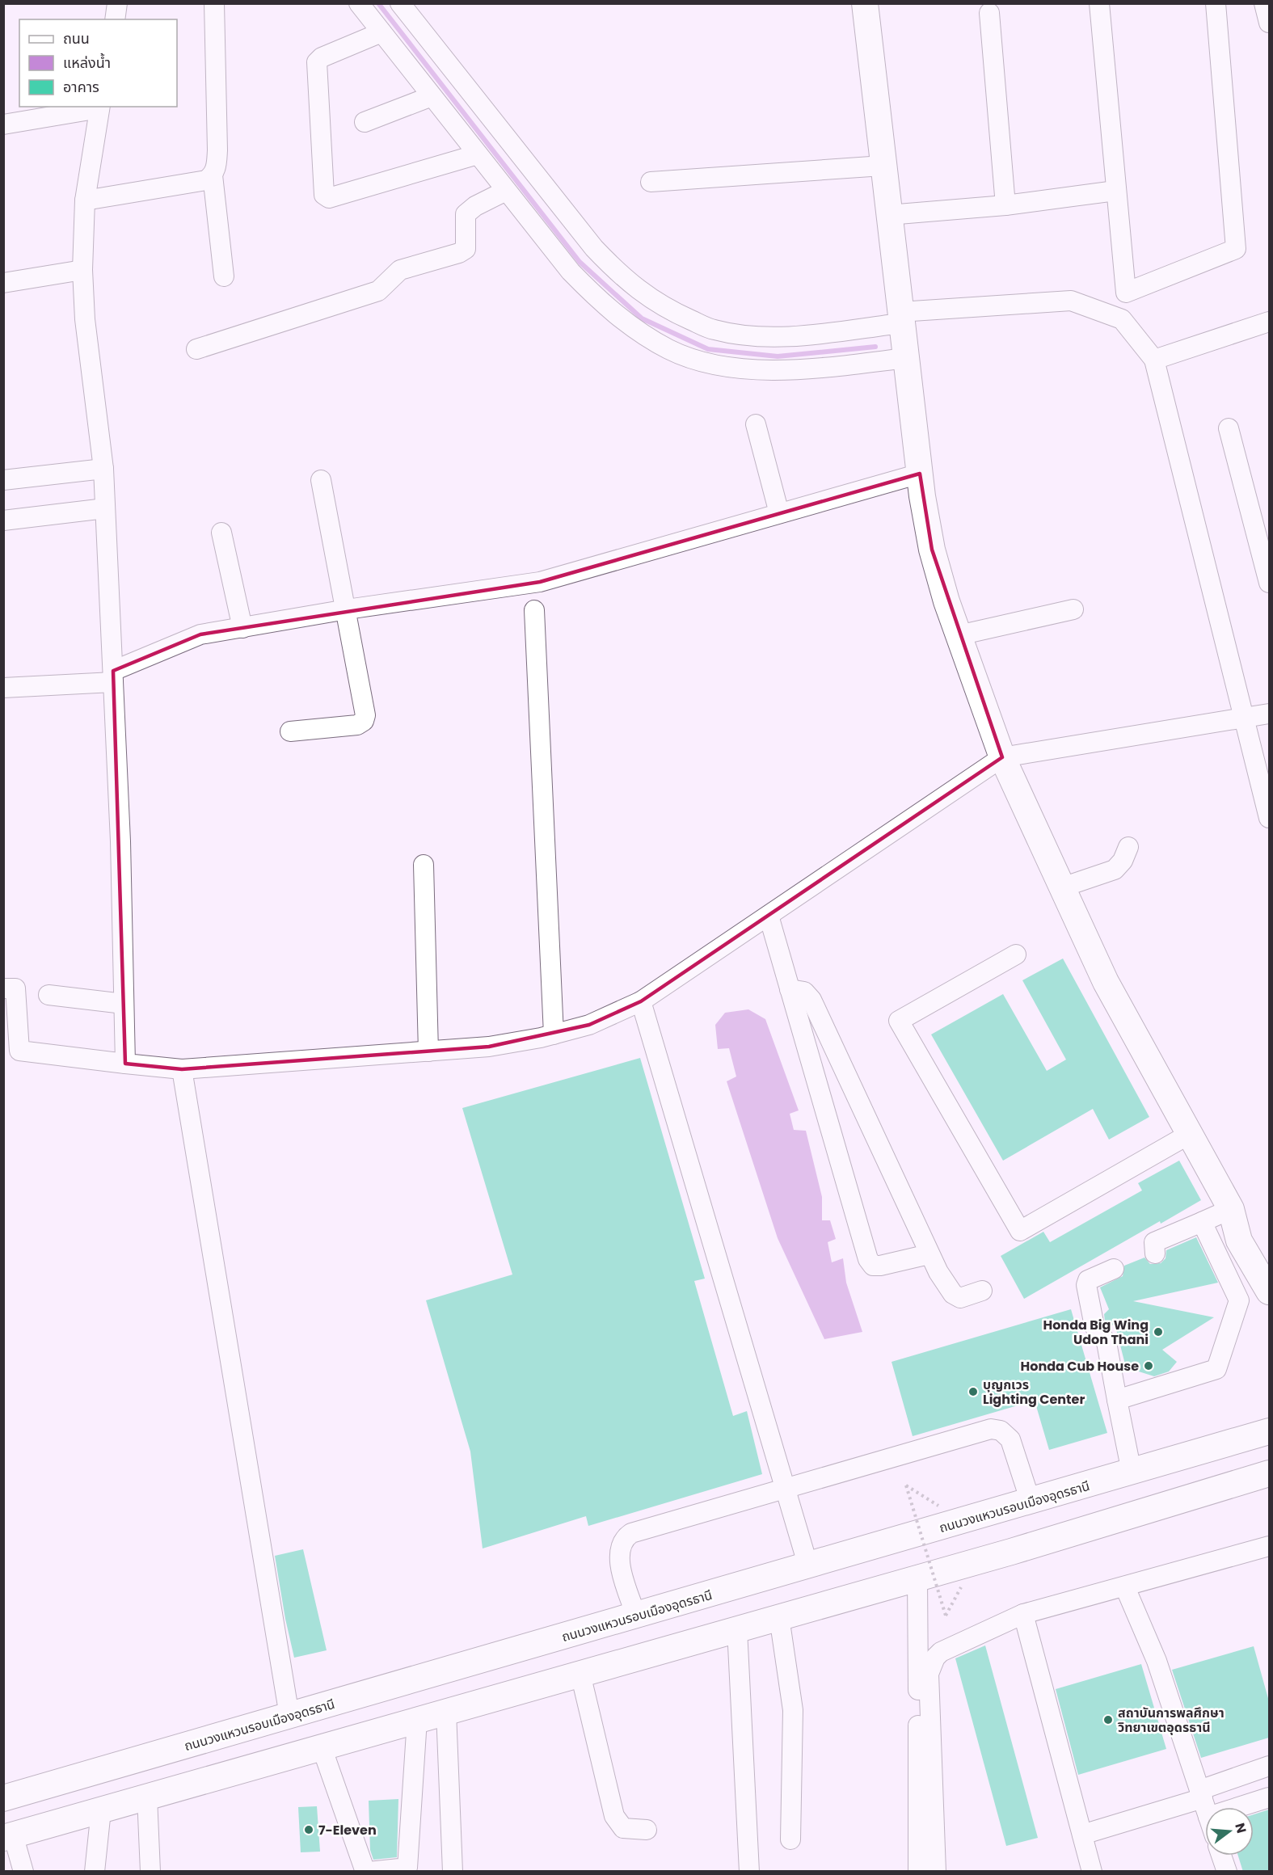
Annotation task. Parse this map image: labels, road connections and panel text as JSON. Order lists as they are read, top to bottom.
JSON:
{
  "streets": {
    "main road": ["ถนนวงแหวนรอบเมืองอุดรธานี"]
  },
  "places": [
    "Honda Big Wing Udon Thani",
    "Honda Cub House",
    "บุญกเวร Lighting Center",
    "สถาบันการพลศึกษา วิทยาเขตอุดรธานี",
    "7-Eleven"
  ],
  "legend": ["ถนน", "แหล่งน้ำ", "อาคาร"],
  "north": "right"
}
